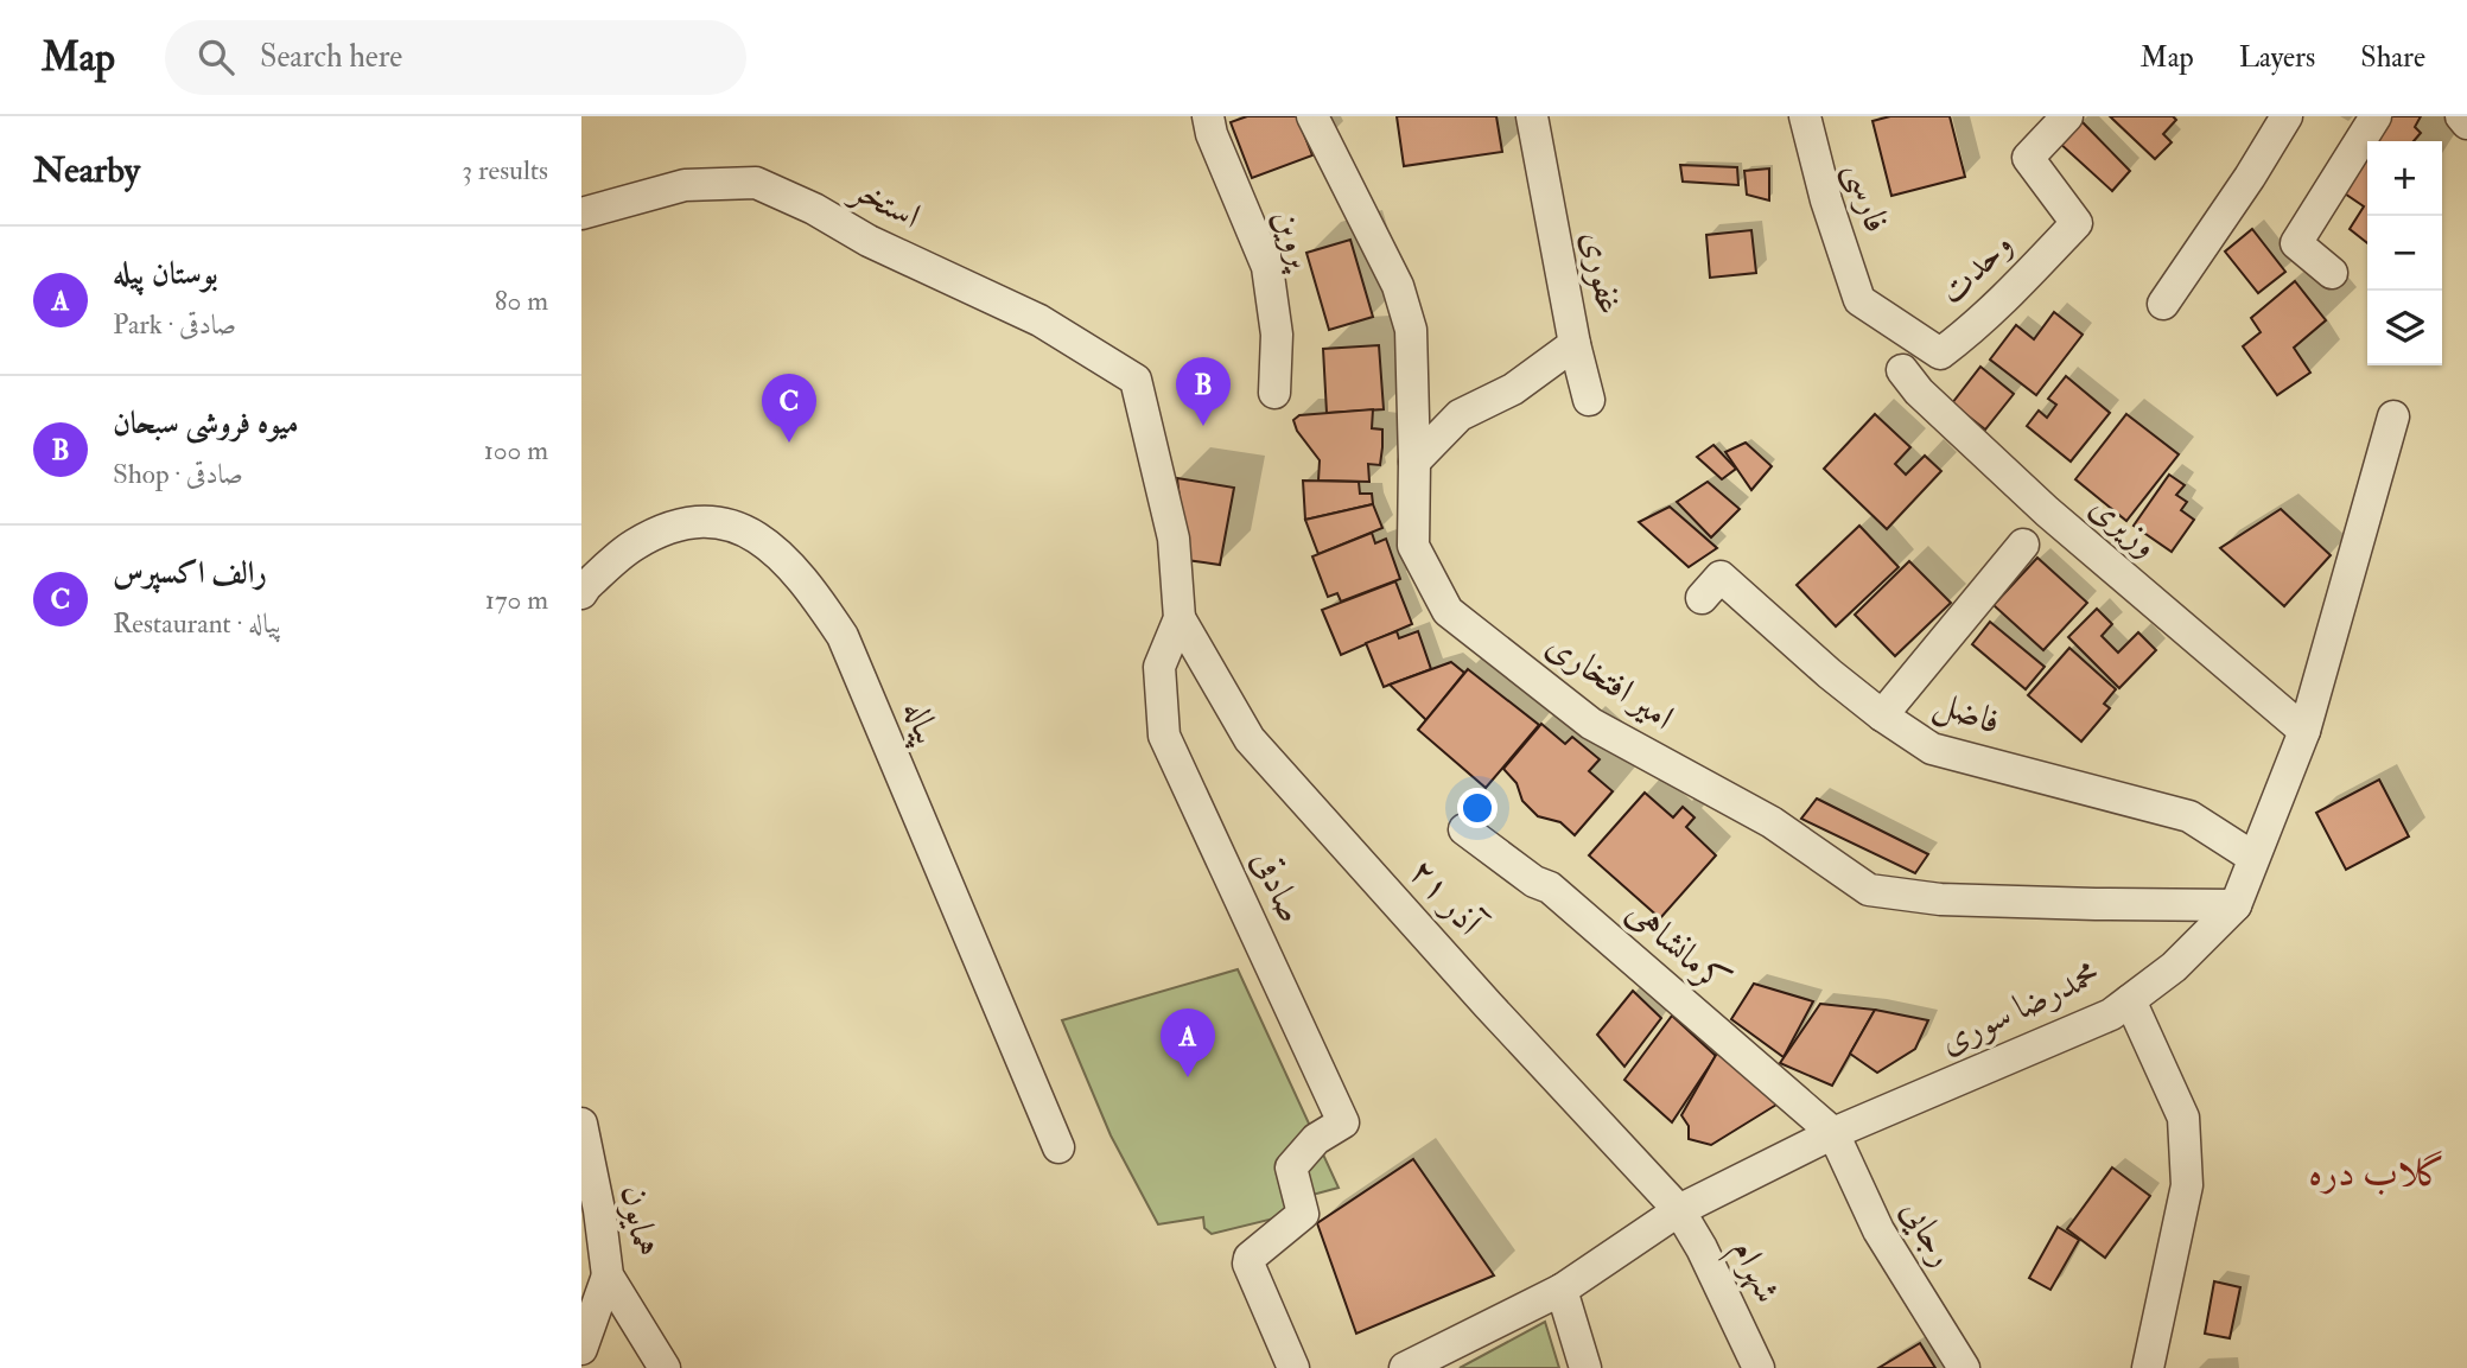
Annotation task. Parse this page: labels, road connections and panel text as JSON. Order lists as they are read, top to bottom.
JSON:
{
  "streets": {
    "street": [
      "فارسی",
      "استخر",
      "پروین",
      "وحدت",
      "غفوری",
      "وزیری",
      "امیر افتخاری",
      "فاضل",
      "پیاله",
      "صادقی",
      "۲۱ آذر",
      "کرمانشاهی",
      "محمدرضا سوری",
      "همایون",
      "رجایی",
      "شهرام"
    ]
  },
  "crossings": [
    ["فارسی", "وحدت"],
    ["استخر", "صادقی"],
    ["غفوری", "امیر افتخاری"],
    ["وزیری", "محمدرضا سوری"],
    ["امیر افتخاری", "محمدرضا سوری"],
    ["فاضل", "محمدرضا سوری"],
    ["صادقی", "۲۱ آذر"],
    ["۲۱ آذر", "محمدرضا سوری"],
    ["۲۱ آذر", "شهرام"],
    ["کرمانشاهی", "محمدرضا سوری"],
    ["کرمانشاهی", "رجایی"],
    ["محمدرضا سوری", "رجایی"],
    ["محمدرضا سوری", "شهرام"]
  ],
  "districts": ["گلاب دره"],
  "page": {
    "header": "Map",
    "search": "Search here",
    "nav": ["Map", "Layers", "Share"],
    "heading": ["Nearby", "3 results"],
    "map_buttons": ["+", "−"],
    "list": [
      {
        "mark": "A",
        "name": "بوستان پیله",
        "note": "Park · صادقی",
        "value": "80 m"
      },
      {
        "mark": "B",
        "name": "میوه فروشی سبحان",
        "note": "Shop · صادقی",
        "value": "100 m"
      },
      {
        "mark": "C",
        "name": "رالف اکسپرس",
        "note": "Restaurant · پیاله",
        "value": "170 m"
      }
    ],
    "pins": ["B", "C", "A"]
  }
}
